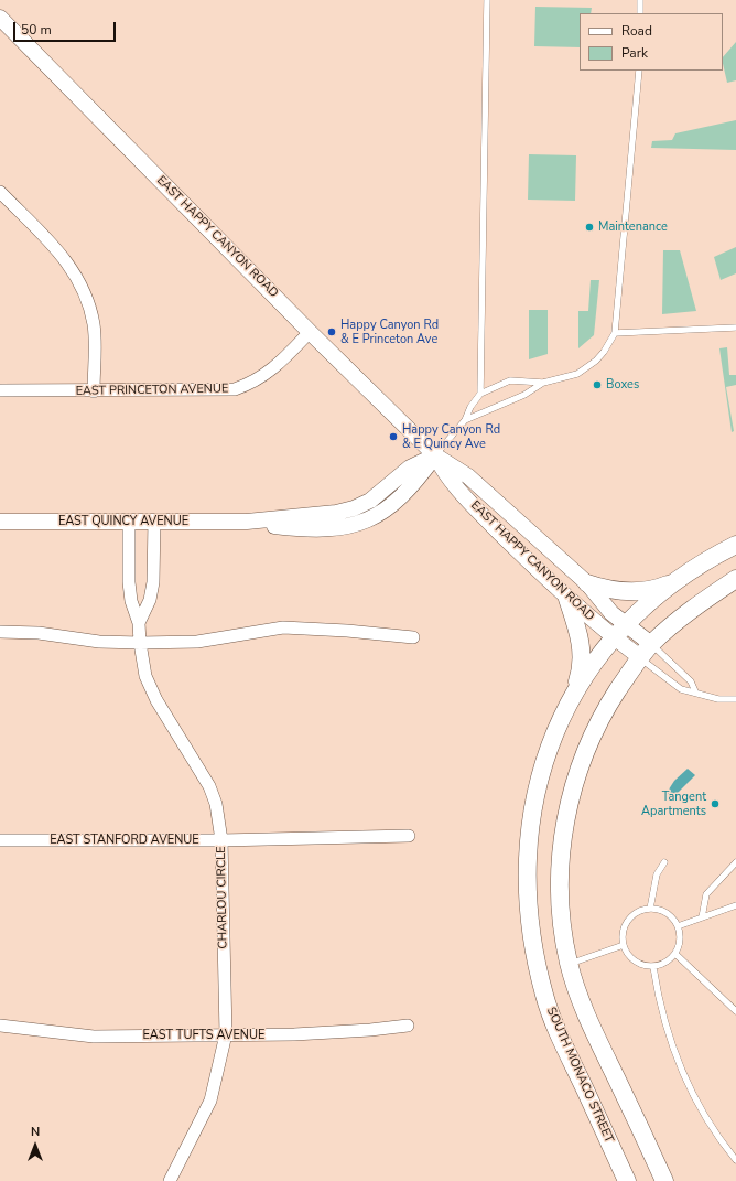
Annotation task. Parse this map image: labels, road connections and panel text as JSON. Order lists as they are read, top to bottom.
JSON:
{
  "streets": {
    "main road": ["SOUTH MONACO STREET"],
    "street": [
      "EAST HAPPY CANYON ROAD",
      "EAST PRINCETON AVENUE",
      "EAST QUINCY AVENUE",
      "EAST STANFORD AVENUE",
      "CHARLOU CIRCLE",
      "EAST TUFTS AVENUE"
    ]
  },
  "crossings": [
    ["EAST HAPPY CANYON ROAD", "EAST PRINCETON AVENUE"],
    ["EAST HAPPY CANYON ROAD", "EAST QUINCY AVENUE"],
    ["EAST HAPPY CANYON ROAD", "SOUTH MONACO STREET"],
    ["EAST QUINCY AVENUE", "CHARLOU CIRCLE"],
    ["EAST STANFORD AVENUE", "CHARLOU CIRCLE"],
    ["CHARLOU CIRCLE", "EAST TUFTS AVENUE"]
  ],
  "places": [
    "Maintenance",
    "Happy Canyon Rd & E Princeton Ave",
    "Boxes",
    "Happy Canyon Rd & E Quincy Ave",
    "Tangent Apartments"
  ],
  "legend": ["Road", "Park"],
  "scale_bar": "50 m",
  "north": "top"
}
